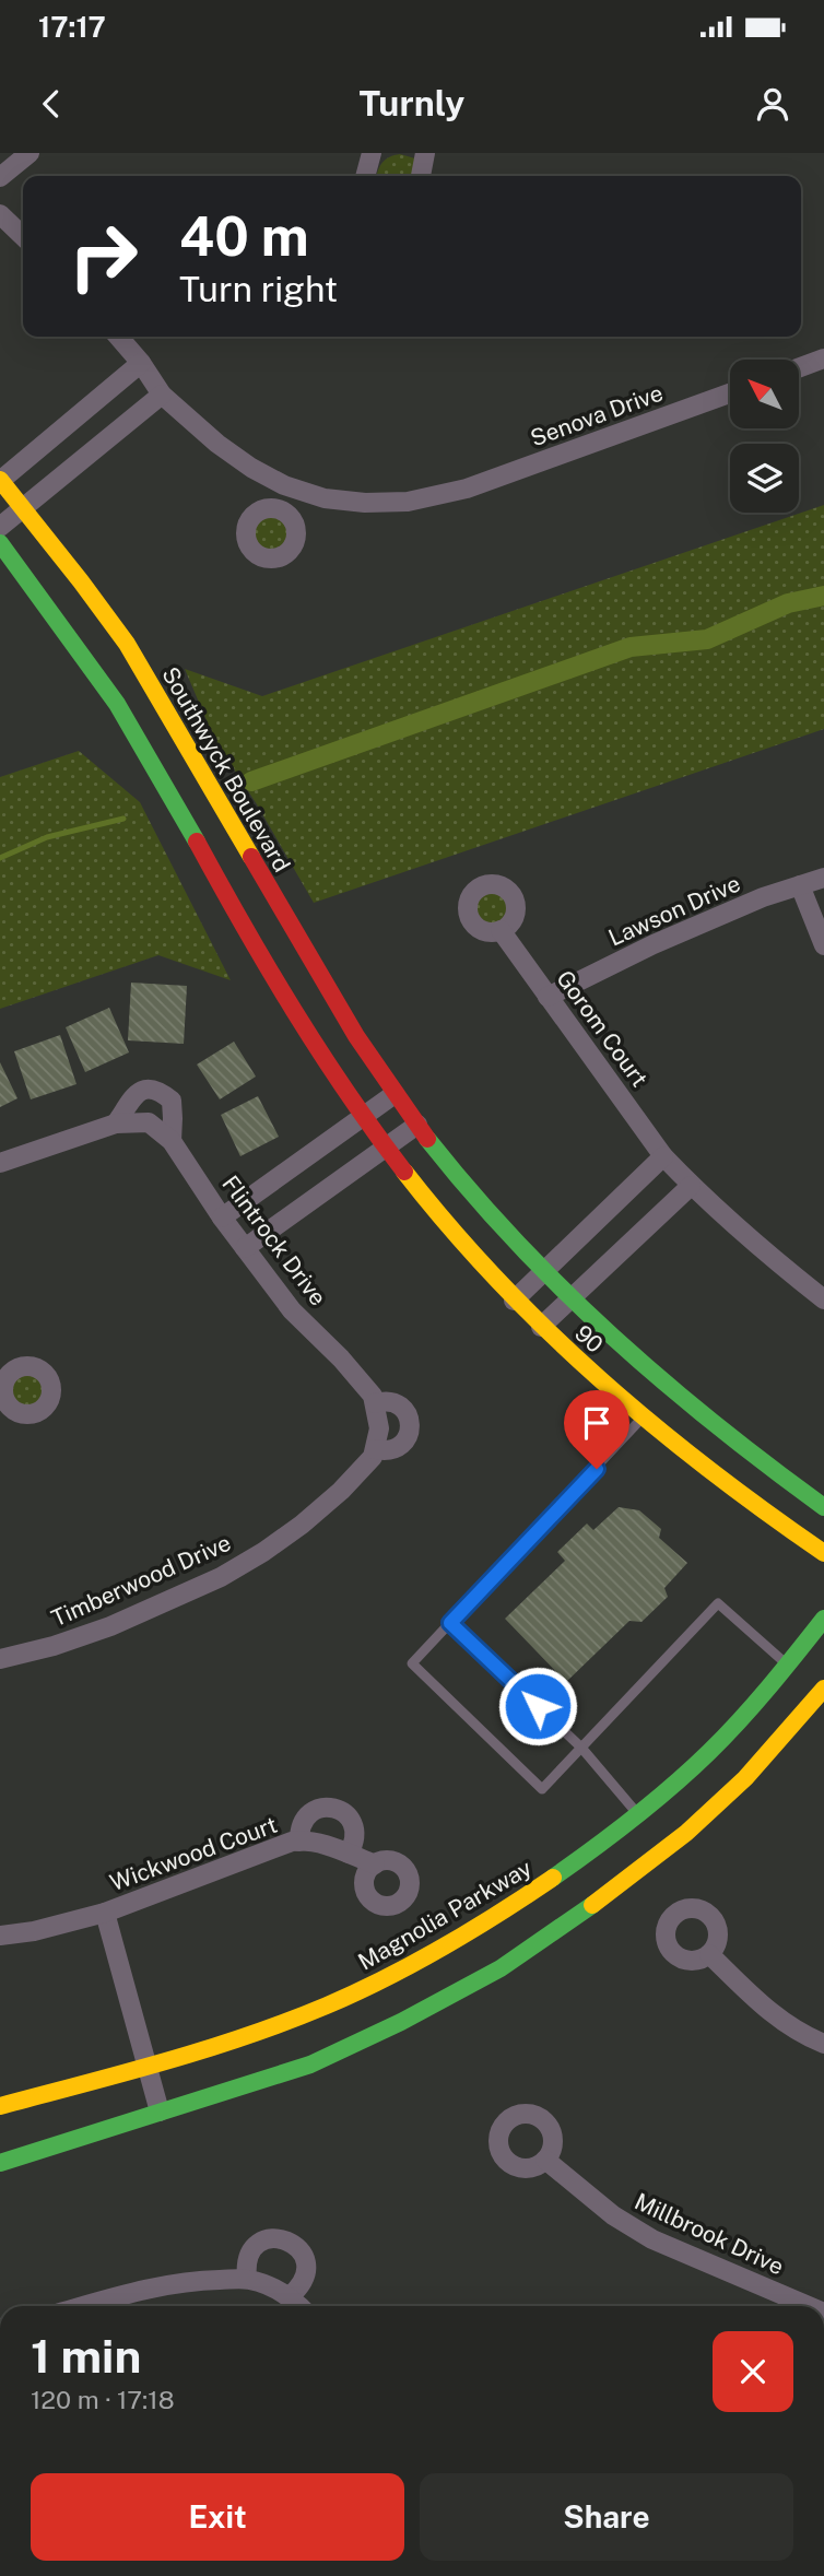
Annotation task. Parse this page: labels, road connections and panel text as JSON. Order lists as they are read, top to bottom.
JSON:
{
  "streets": {
    "street": [
      "Senova Drive",
      "Southwyck Boulevard",
      "Lawson Drive",
      "Gorom Court",
      "Flintrock Drive",
      "90",
      "Timberwood Drive",
      "Wickwood Court",
      "Magnolia Parkway",
      "Millbrook Drive"
    ]
  },
  "crossings": [
    ["Southwyck Boulevard", "90"],
    ["Lawson Drive", "Gorom Court"],
    ["Flintrock Drive", "Timberwood Drive"]
  ],
  "north": "top left",
  "page": {
    "status": "17:17",
    "header": "Turnly",
    "turn": ["40 m", "Turn right"],
    "heading": ["1 min", "120 m · 17:18"],
    "buttons": ["Exit", "Share"]
  }
}
